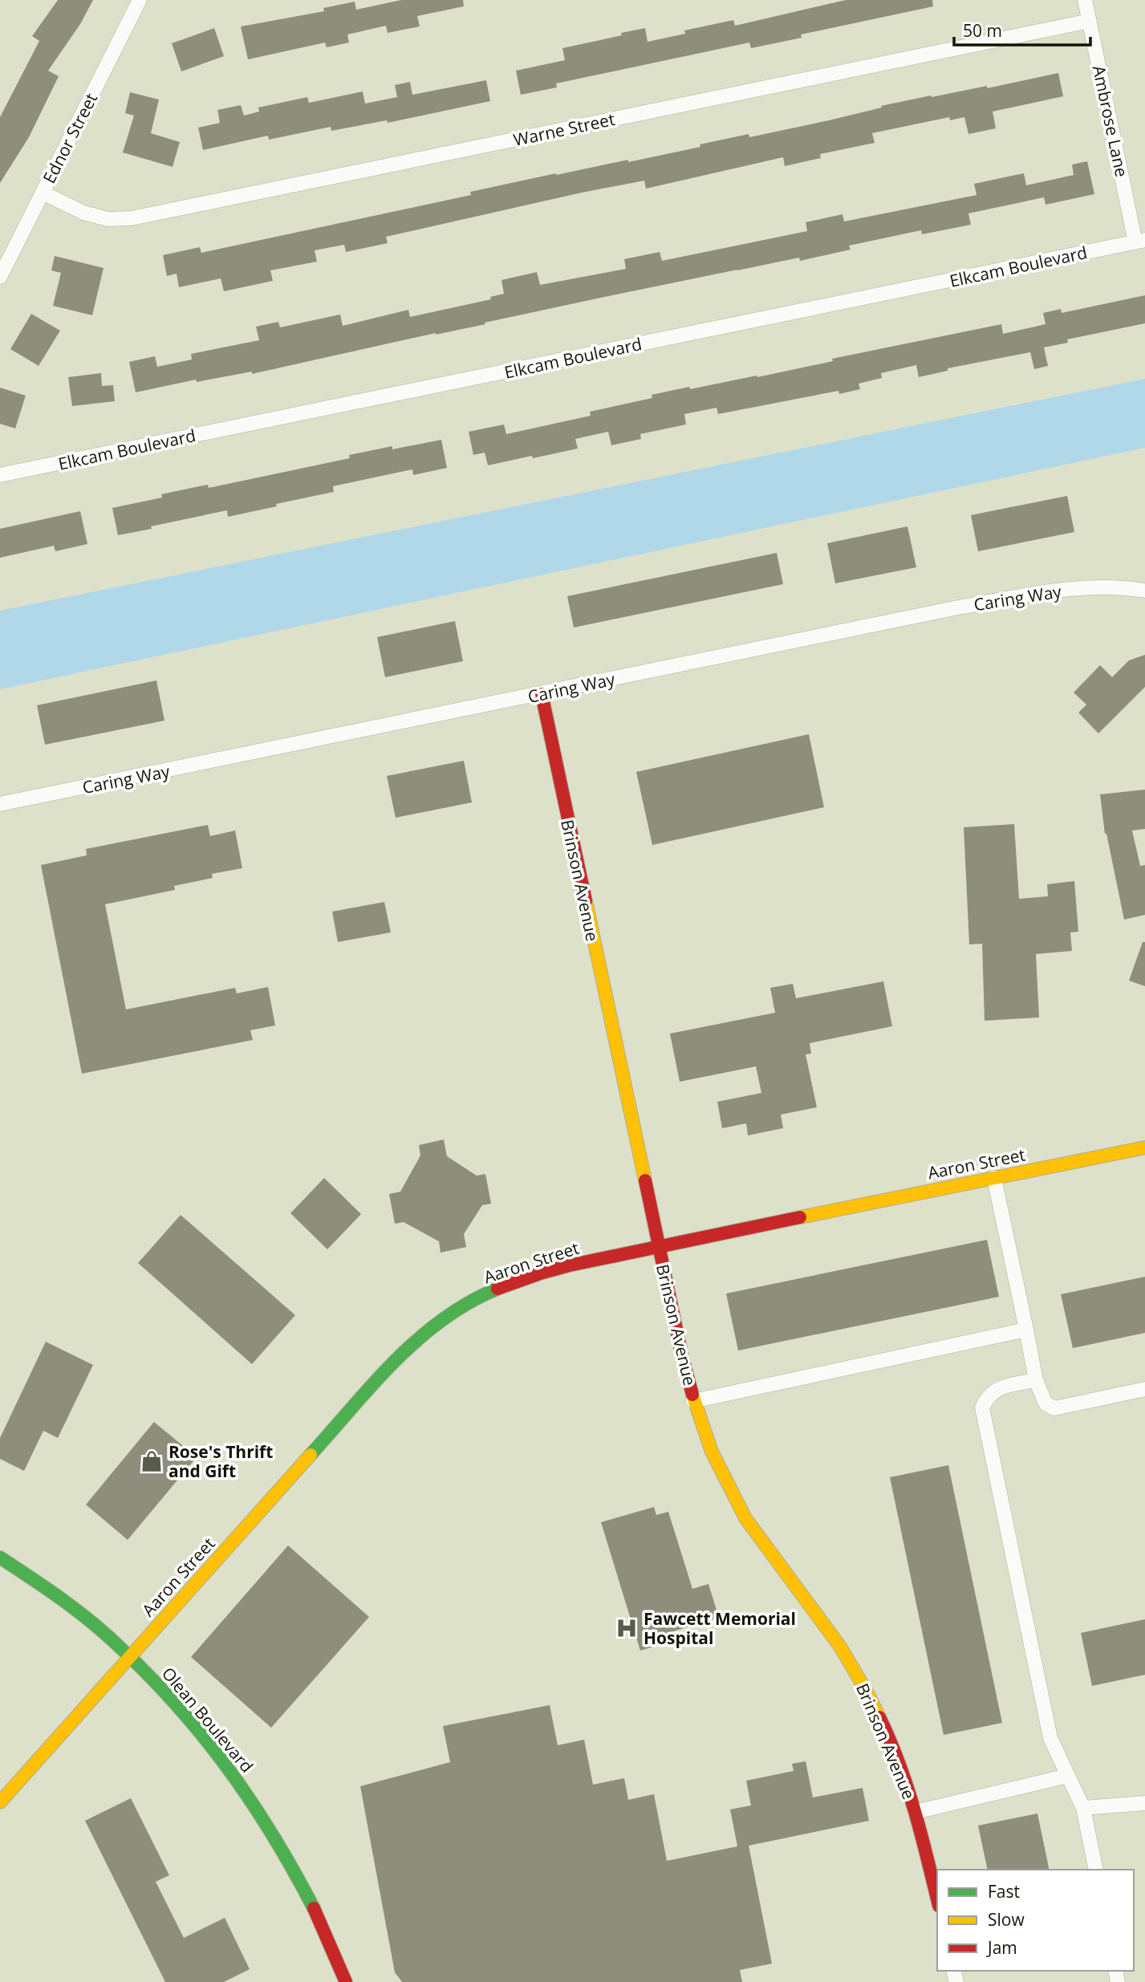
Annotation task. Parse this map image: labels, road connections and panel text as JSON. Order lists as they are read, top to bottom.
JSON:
{
  "streets": {
    "street": [
      "Ambrose Lane",
      "Warne Street",
      "Ednor Street",
      "Elkcam Boulevard",
      "Caring Way",
      "Brinson Avenue",
      "Aaron Street",
      "Olean Boulevard"
    ]
  },
  "crossings": [
    ["Ambrose Lane", "Warne Street"],
    ["Ambrose Lane", "Elkcam Boulevard"],
    ["Warne Street", "Ednor Street"],
    ["Caring Way", "Brinson Avenue"],
    ["Brinson Avenue", "Aaron Street"],
    ["Aaron Street", "Olean Boulevard"]
  ],
  "places": {
    "shop": ["Rose's Thrift and Gift"],
    "hospital": ["Fawcett Memorial Hospital"]
  },
  "legend": ["Fast", "Slow", "Jam"],
  "scale_bar": "50 m"
}
